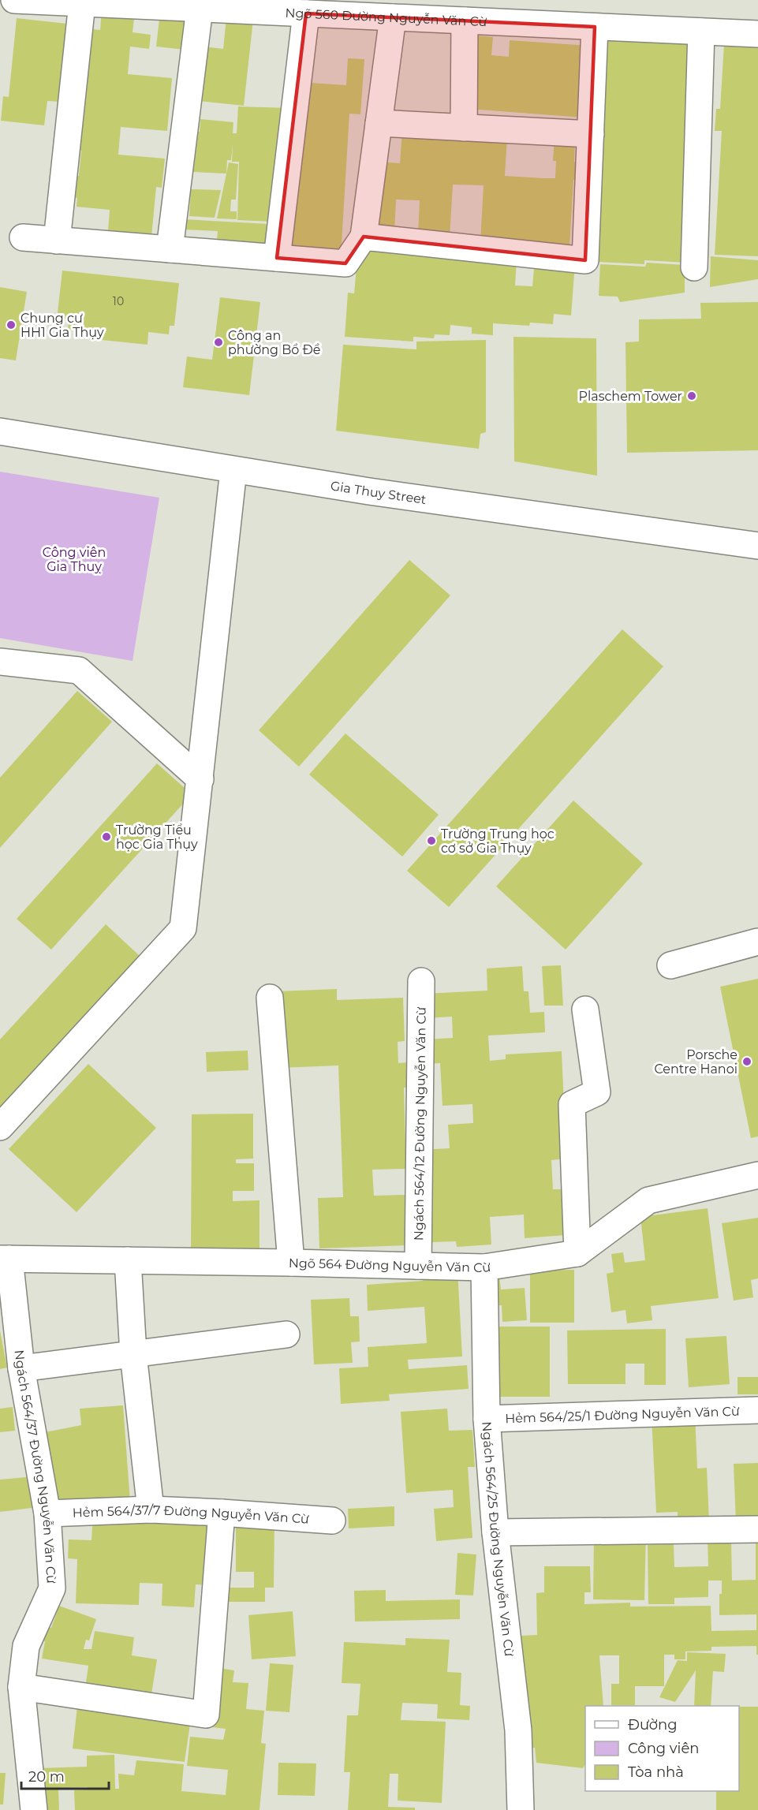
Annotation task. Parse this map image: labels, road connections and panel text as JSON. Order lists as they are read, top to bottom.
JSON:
{
  "streets": {
    "street": [
      "Ngõ 560 Đường Nguyễn Văn Cừ",
      "Gia Thuy Street",
      "Ngách 564/12 Đường Nguyễn Văn Cừ",
      "Ngõ 564 Đường Nguyễn Văn Cừ",
      "Hẻm 564/25/1 Đường Nguyễn Văn Cừ",
      "Ngách 564/37 Đường Nguyễn Văn Cừ",
      "Hẻm 564/37/7 Đường Nguyễn Văn Cừ",
      "Ngách 564/25 Đường Nguyễn Văn Cừ"
    ]
  },
  "crossings": [
    ["Ngách 564/12 Đường Nguyễn Văn Cừ", "Ngõ 564 Đường Nguyễn Văn Cừ"],
    ["Ngõ 564 Đường Nguyễn Văn Cừ", "Ngách 564/37 Đường Nguyễn Văn Cừ"],
    ["Ngõ 564 Đường Nguyễn Văn Cừ", "Ngách 564/25 Đường Nguyễn Văn Cừ"],
    ["Hẻm 564/25/1 Đường Nguyễn Văn Cừ", "Ngách 564/25 Đường Nguyễn Văn Cừ"],
    ["Ngách 564/37 Đường Nguyễn Văn Cừ", "Hẻm 564/37/7 Đường Nguyễn Văn Cừ"]
  ],
  "parks": ["Công viên Gia Thuỵ"],
  "places": [
    "Chung cư HH1 Gia Thụy",
    "Công an phường Bồ Đề",
    "Plaschem Tower",
    "Trường Tiểu học Gia Thụy",
    "Trường Trung học cơ sở Gia Thụy",
    "Porsche Centre Hanoi"
  ],
  "house_numbers": ["10"],
  "legend": ["Đường", "Công viên", "Tòa nhà"],
  "scale_bar": "20 m"
}
